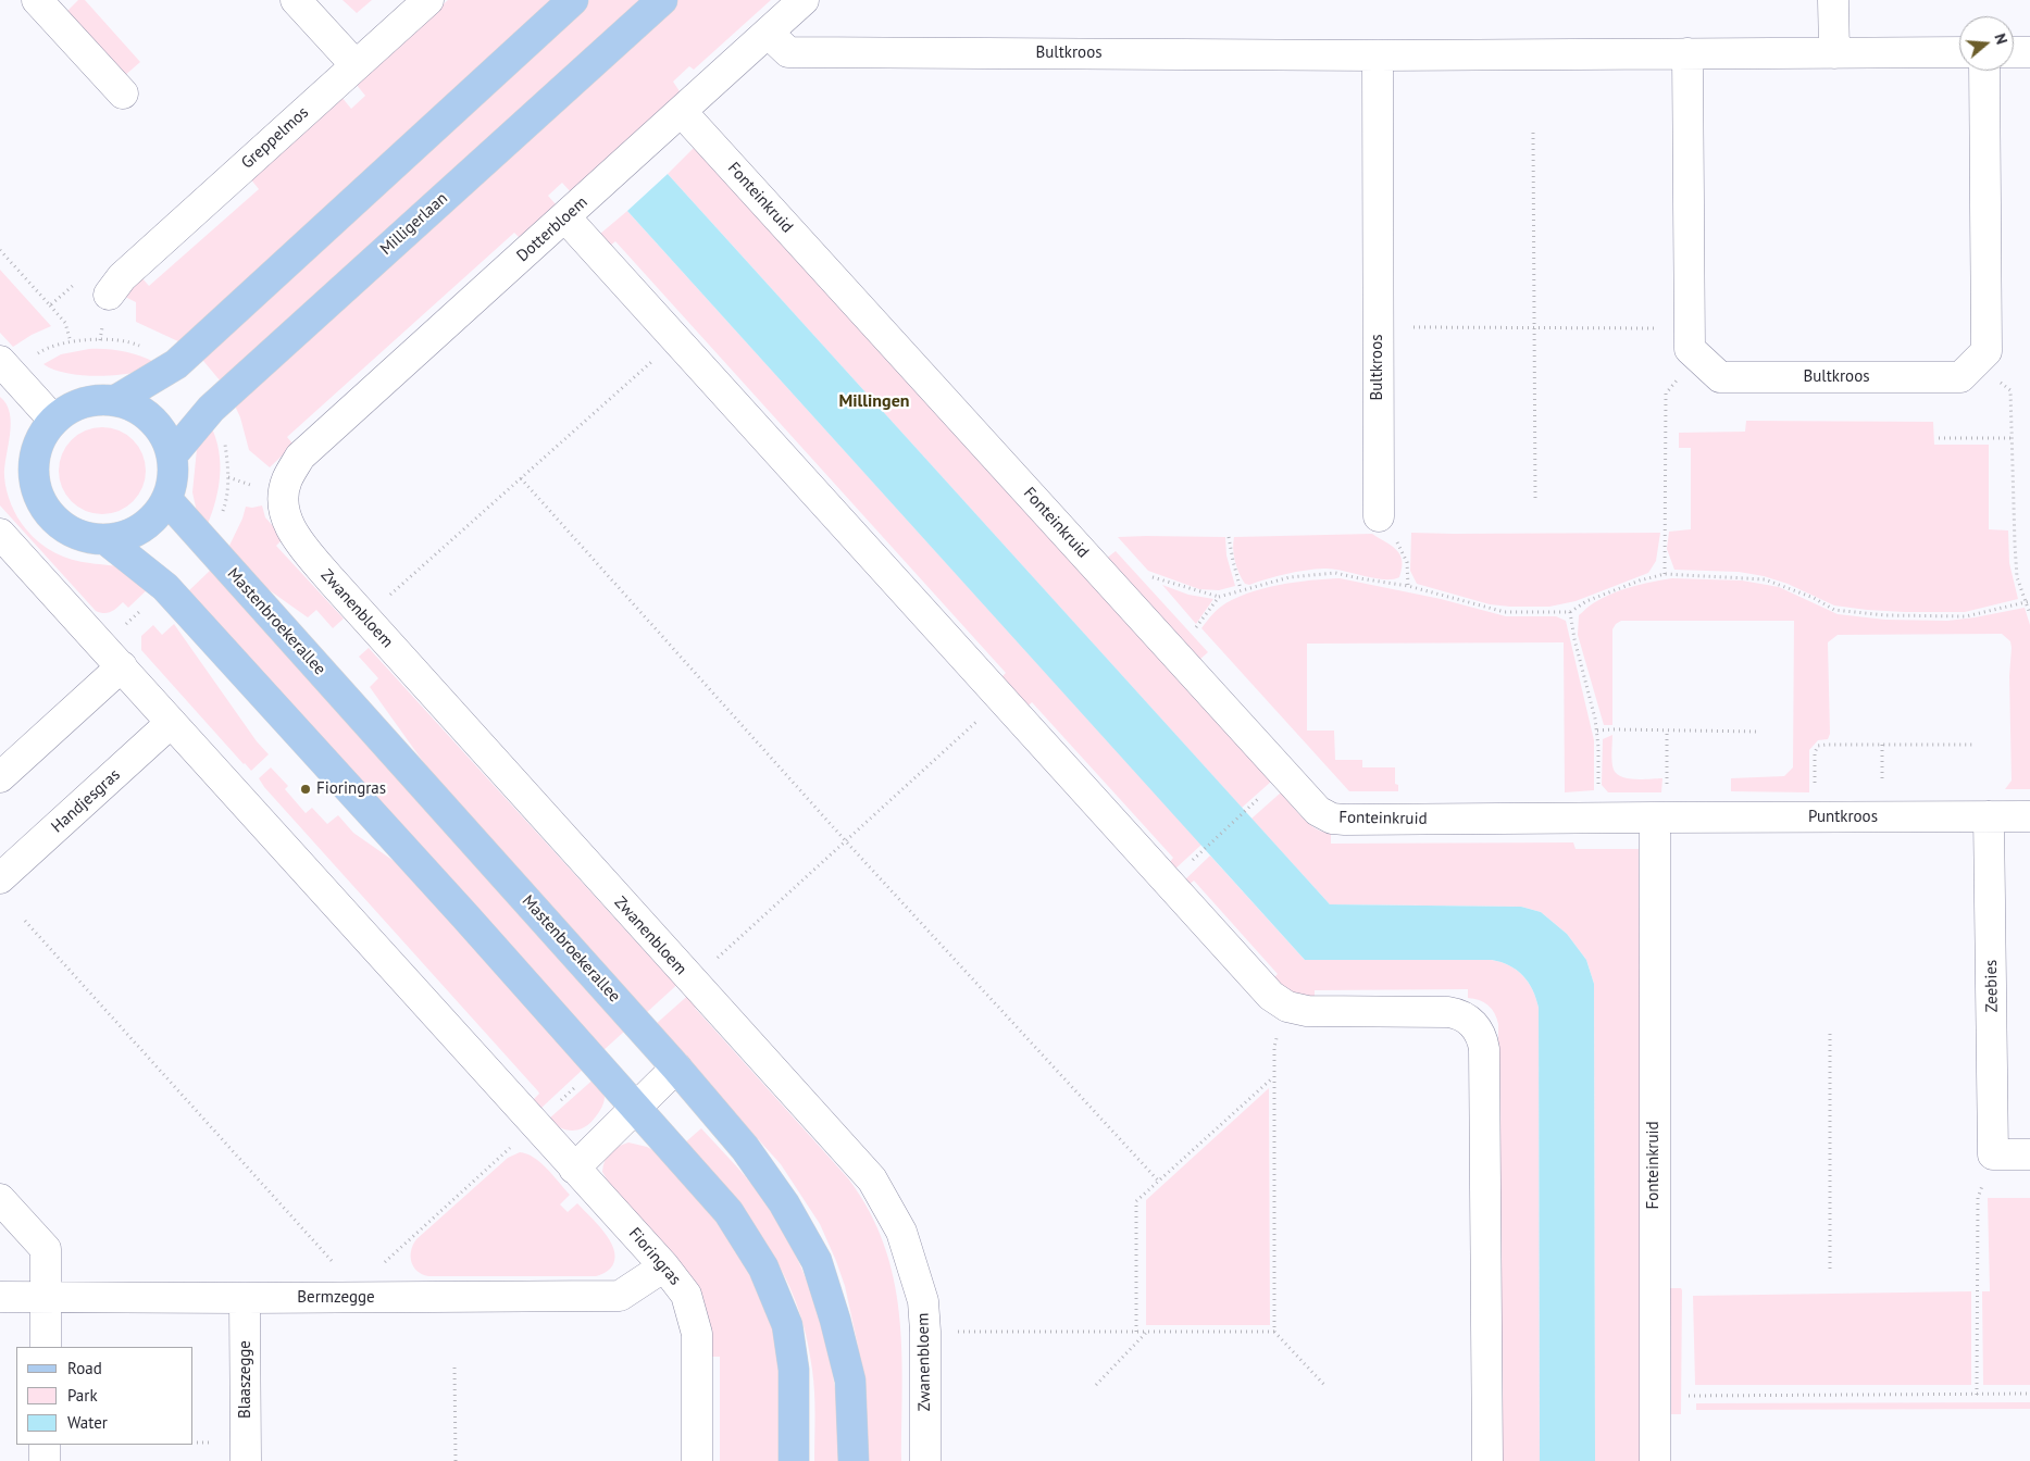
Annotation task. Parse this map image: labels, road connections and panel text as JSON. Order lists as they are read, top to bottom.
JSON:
{
  "streets": {
    "main road": ["Milligerlaan", "Mastenbroekerallee"],
    "street": [
      "Bultkroos",
      "Greppelmos",
      "Fonteinkruid",
      "Dotterbloem",
      "Zwanenbloem",
      "Handjesgras",
      "Puntkroos",
      "Zeebies",
      "Fioringras",
      "Bermzegge",
      "Blaaszegge"
    ]
  },
  "crossings": [
    ["Bultkroos", "Dotterbloem"],
    ["Fonteinkruid", "Dotterbloem"],
    ["Fonteinkruid", "Puntkroos"],
    ["Milligerlaan", "Mastenbroekerallee"],
    ["Dotterbloem", "Zwanenbloem"],
    ["Handjesgras", "Fioringras"],
    ["Puntkroos", "Zeebies"],
    ["Fioringras", "Bermzegge"],
    ["Bermzegge", "Blaaszegge"]
  ],
  "districts": ["Millingen"],
  "places": ["Fioringras"],
  "legend": ["Road", "Park", "Water"],
  "north": "right"
}
